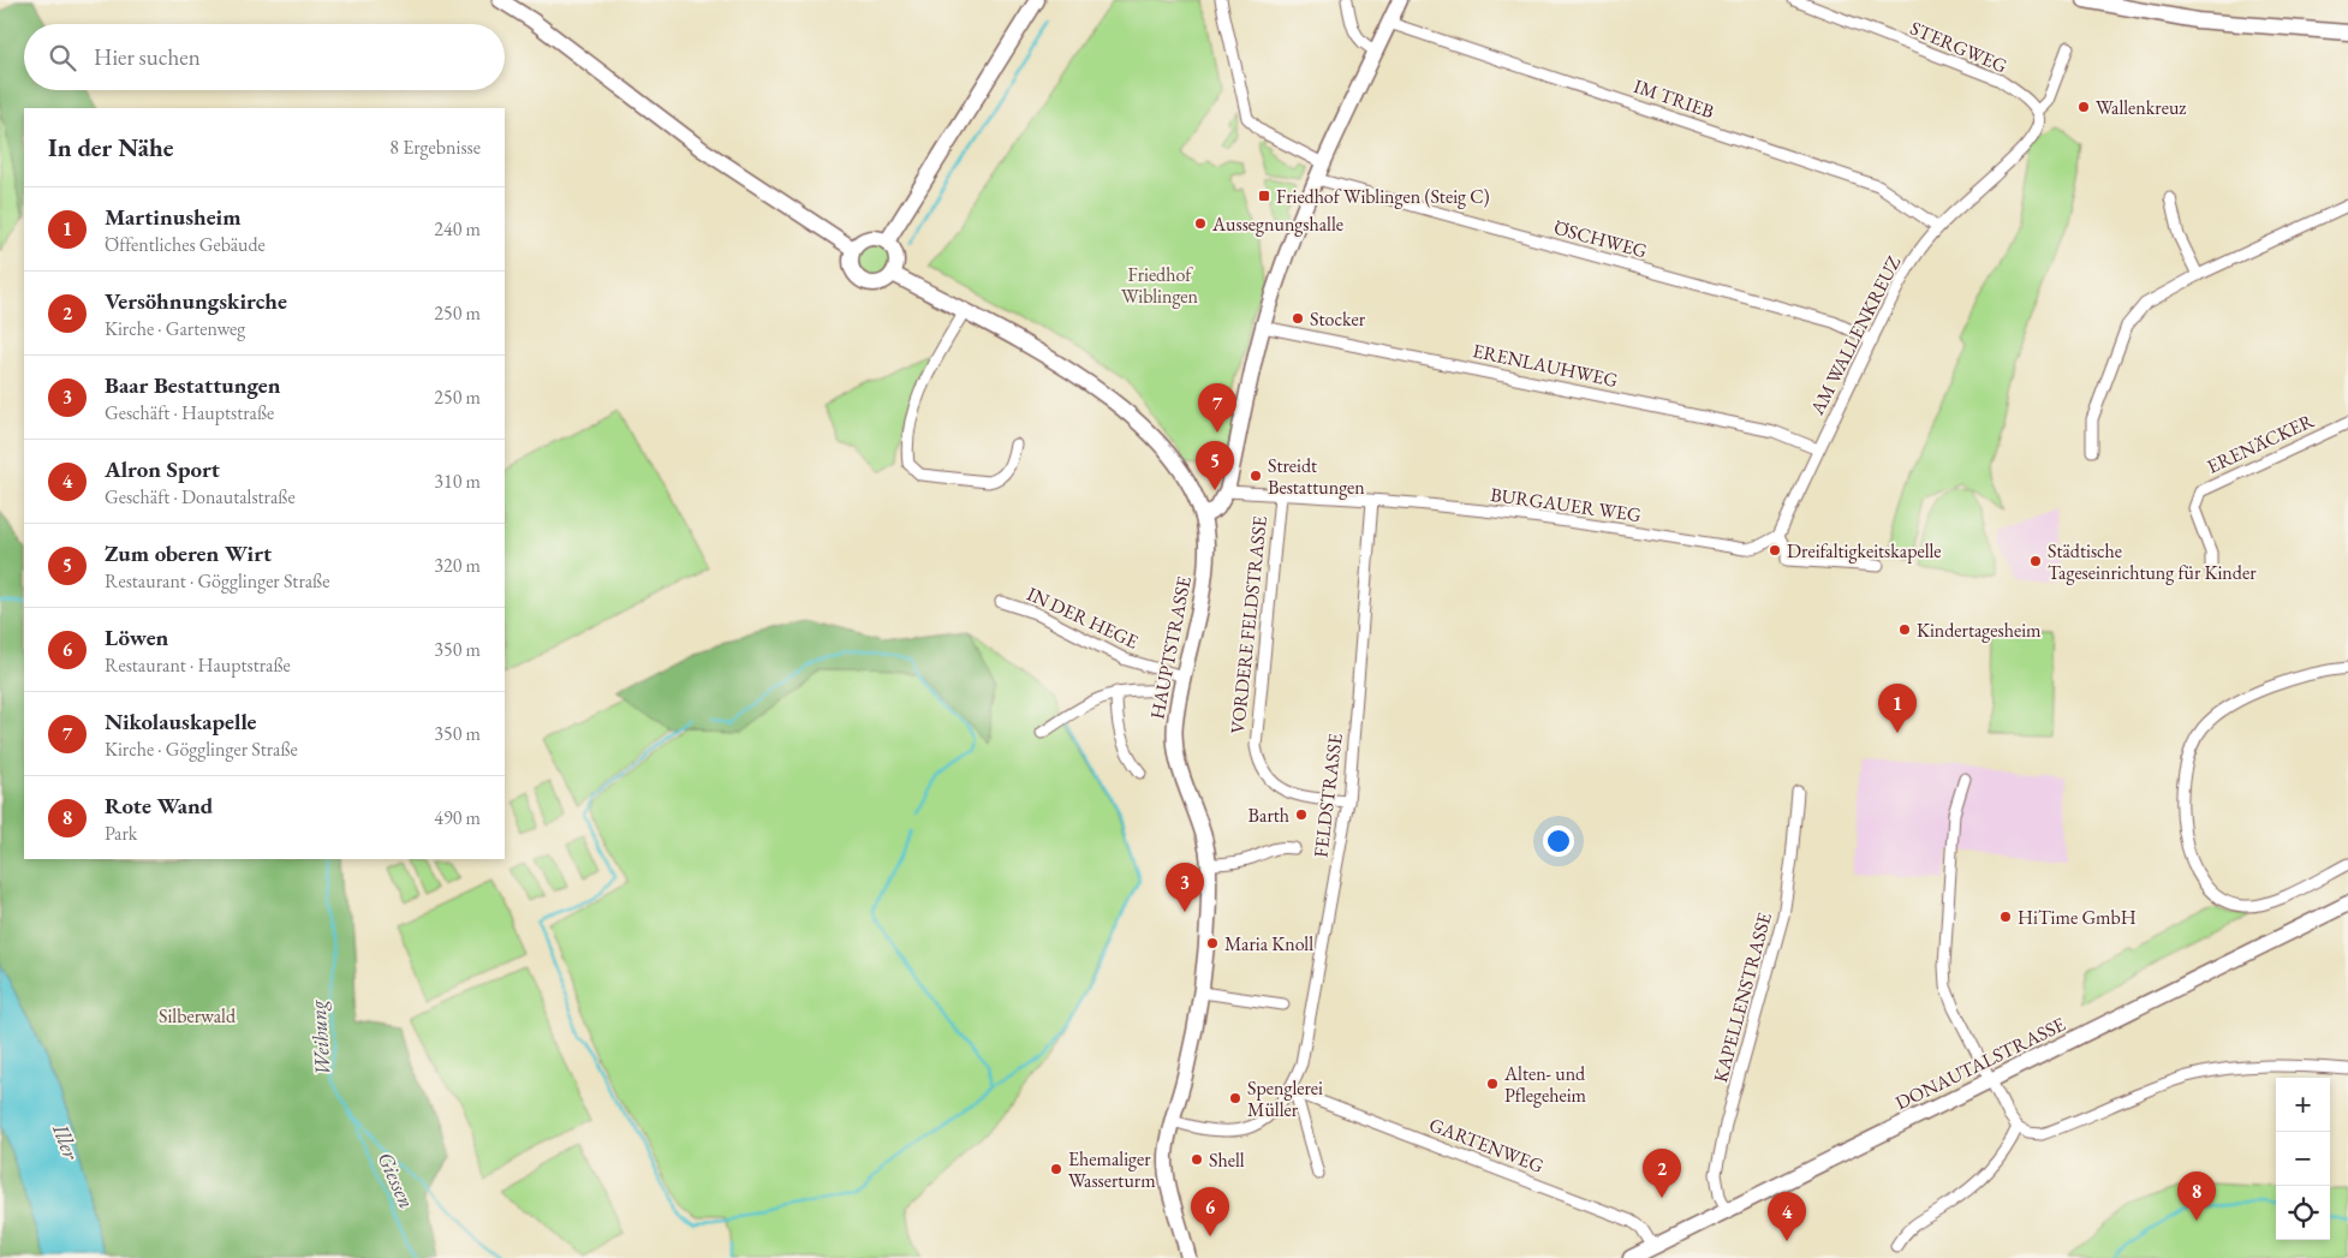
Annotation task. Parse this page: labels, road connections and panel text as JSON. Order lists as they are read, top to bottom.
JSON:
{
  "streets": {
    "main road": ["HAUPTSTRASSE", "DONAUTALSTRASSE"],
    "street": [
      "STERGWEG",
      "IM TRIEB",
      "ÖSCHWEG",
      "AM WALLENKREUZ",
      "ERENLAUHWEG",
      "ERENÄCKER",
      "BURGAUER WEG",
      "IN DER HEGE",
      "VORDERE FELDSTRASSE",
      "FELDSTRASSE",
      "KAPELLENSTRASSE",
      "GARTENWEG"
    ]
  },
  "crossings": [
    ["STERGWEG", "AM WALLENKREUZ"],
    ["IM TRIEB", "AM WALLENKREUZ"],
    ["ÖSCHWEG", "AM WALLENKREUZ"],
    ["AM WALLENKREUZ", "ERENLAUHWEG"],
    ["AM WALLENKREUZ", "BURGAUER WEG"],
    ["BURGAUER WEG", "VORDERE FELDSTRASSE"],
    ["BURGAUER WEG", "FELDSTRASSE"],
    ["IN DER HEGE", "HAUPTSTRASSE"],
    ["VORDERE FELDSTRASSE", "FELDSTRASSE"],
    ["HAUPTSTRASSE", "FELDSTRASSE"],
    ["FELDSTRASSE", "GARTENWEG"],
    ["KAPELLENSTRASSE", "DONAUTALSTRASSE"],
    ["DONAUTALSTRASSE", "GARTENWEG"]
  ],
  "water": ["Weihung", "Iller", "Giessen"],
  "parks": ["Friedhof Wiblingen", "Silberwald"],
  "places": {
    "other": [
      "Wallenkreuz",
      "Aussegnungshalle",
      "Stocker",
      "Streidt Bestattungen",
      "Dreifaltigkeitskapelle",
      "Städtische Tageseinrichtung für Kinder",
      "Kindertagesheim",
      "Barth",
      "HiTime GmbH",
      "Maria Knoll",
      "Alten- und Pflegeheim",
      "Spenglerei Müller",
      "Shell",
      "Ehemaliger Wasserturm"
    ],
    "transit": ["Friedhof Wiblingen (Steig C)"]
  },
  "page": {
    "search": "Hier suchen",
    "heading": ["In der Nähe", "8 Ergebnisse"],
    "list": [
      {
        "mark": "1",
        "name": "Martinusheim",
        "note": "Öffentliches Gebäude",
        "value": "240 m"
      },
      {
        "mark": "2",
        "name": "Versöhnungskirche",
        "note": "Kirche · Gartenweg",
        "value": "250 m"
      },
      {
        "mark": "3",
        "name": "Baar Bestattungen",
        "note": "Geschäft · Hauptstraße",
        "value": "250 m"
      },
      {
        "mark": "4",
        "name": "Alron Sport",
        "note": "Geschäft · Donautalstraße",
        "value": "310 m"
      },
      {
        "mark": "5",
        "name": "Zum oberen Wirt",
        "note": "Restaurant · Gögglinger Straße",
        "value": "320 m"
      },
      {
        "mark": "6",
        "name": "Löwen",
        "note": "Restaurant · Hauptstraße",
        "value": "350 m"
      },
      {
        "mark": "7",
        "name": "Nikolauskapelle",
        "note": "Kirche · Gögglinger Straße",
        "value": "350 m"
      },
      {
        "mark": "8",
        "name": "Rote Wand",
        "note": "Park",
        "value": "490 m"
      }
    ],
    "pins": [
      "7",
      "5",
      "1",
      "3",
      "2",
      "8",
      "6",
      "4"
    ],
    "map_buttons": ["+", "−"]
  }
}
